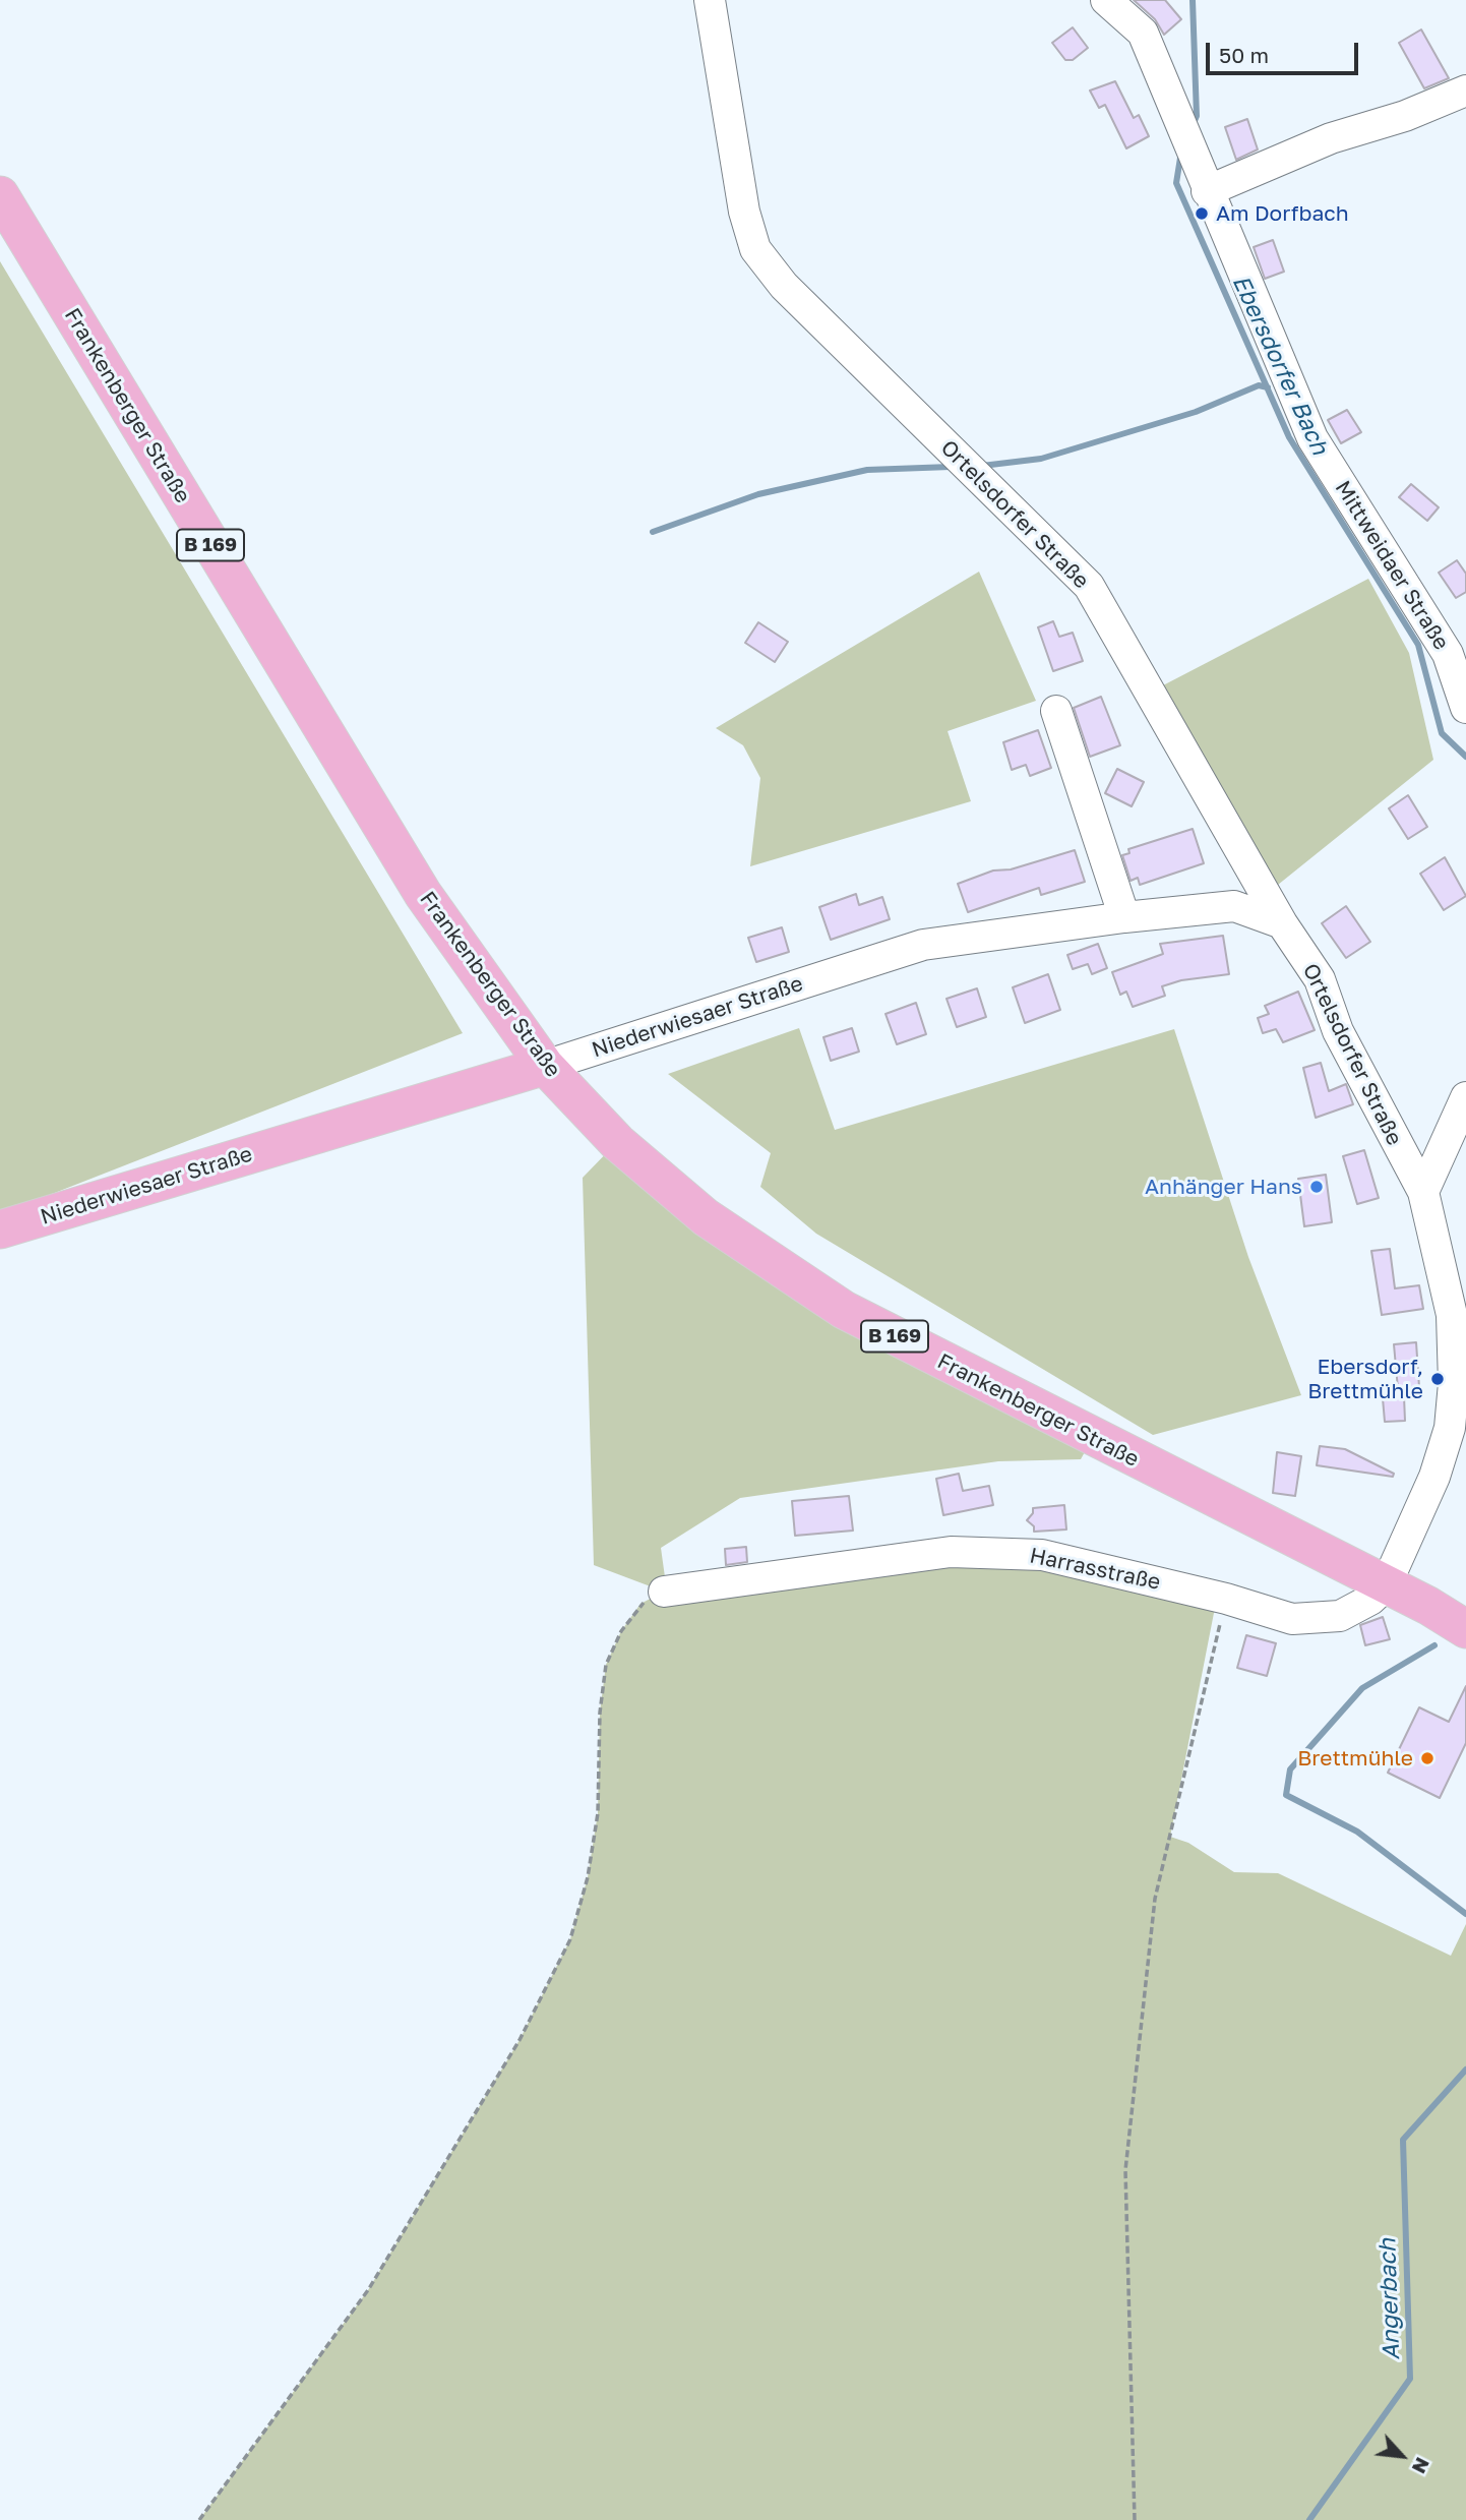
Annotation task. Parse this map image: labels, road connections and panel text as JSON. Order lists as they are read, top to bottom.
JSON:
{
  "streets": {
    "main road": ["Frankenberger Straße", "B 169", "Niederwiesaer Straße"],
    "street": ["Ortelsdorfer Straße", "Mittweidaer Straße", "Harrasstraße"]
  },
  "crossings": [
    ["Frankenberger Straße", "Niederwiesaer Straße"],
    ["Frankenberger Straße", "Harrasstraße"],
    ["Ortelsdorfer Straße", "Niederwiesaer Straße"]
  ],
  "water": ["Ebersdorfer Bach", "Angerbach"],
  "places": [
    "Am Dorfbach",
    "Anhänger Hans",
    "Ebersdorf, Brettmühle",
    "Brettmühle"
  ],
  "scale_bar": "50 m",
  "north": "bottom right"
}
